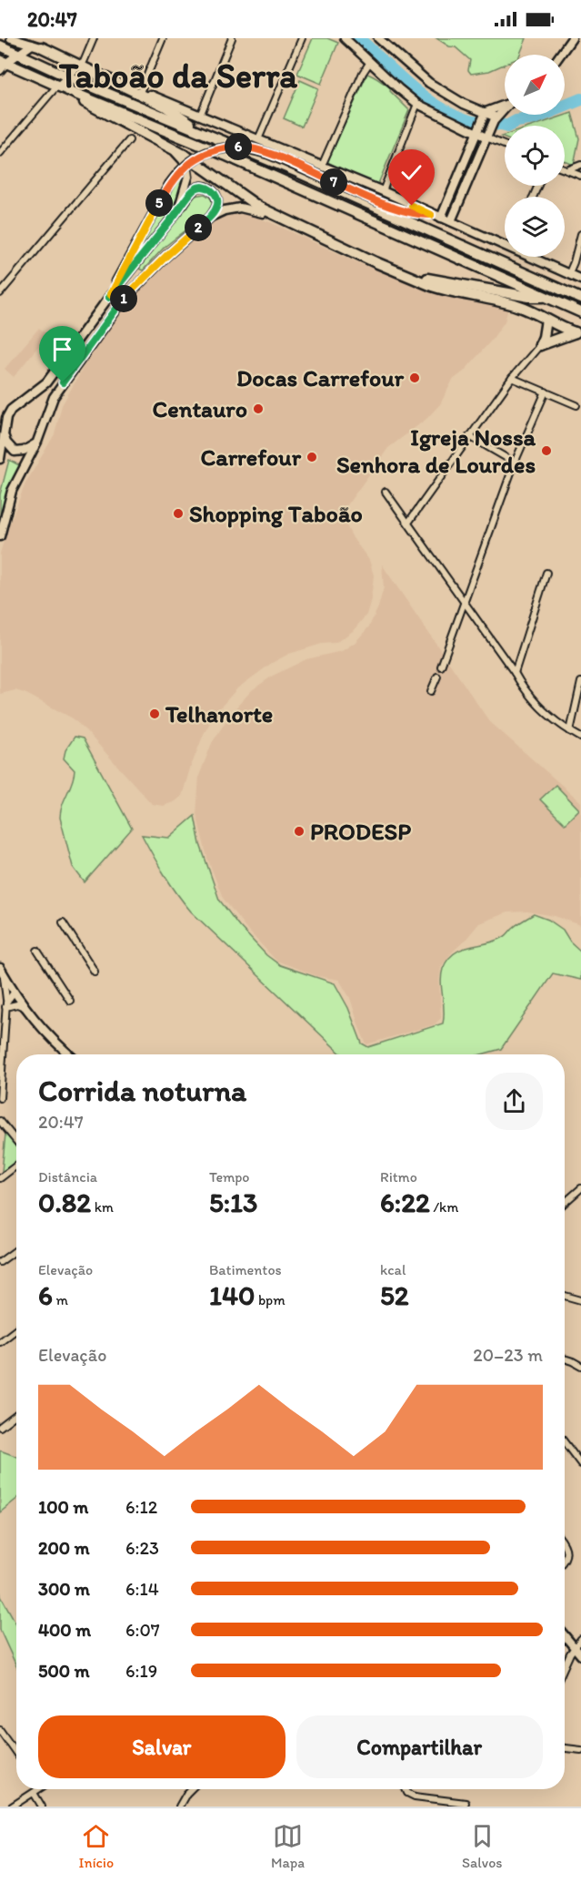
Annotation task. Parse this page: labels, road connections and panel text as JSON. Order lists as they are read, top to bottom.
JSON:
{
  "districts": ["Taboão da Serra"],
  "places": [
    "Docas Carrefour",
    "Centauro",
    "Igreja Nossa Senhora de Lourdes",
    "Carrefour",
    "Shopping Taboão",
    "Telhanorte",
    "PRODESP"
  ],
  "north": "top right",
  "page": {
    "status": "20:47",
    "pins": [
      "6",
      "7",
      "5",
      "2",
      "1"
    ],
    "heading": ["Corrida noturna", "20:47"],
    "stats": [
      ["Distância", "0.82 km"],
      ["Tempo", "5:13"],
      ["Ritmo", "6:22 /km"],
      ["Elevação", "6 m"],
      ["Batimentos", "140 bpm"],
      ["kcal", "52"]
    ],
    "chart": ["Elevação", "20–23 m"],
    "list": [
      {
        "name": "100 m",
        "note": "6:12"
      },
      {
        "name": "200 m",
        "note": "6:23"
      },
      {
        "name": "300 m",
        "note": "6:14"
      },
      {
        "name": "400 m",
        "note": "6:07"
      },
      {
        "name": "500 m",
        "note": "6:19"
      }
    ],
    "buttons": ["Salvar", "Compartilhar"],
    "tabs": ["Início", "Mapa", "Salvos"]
  }
}
